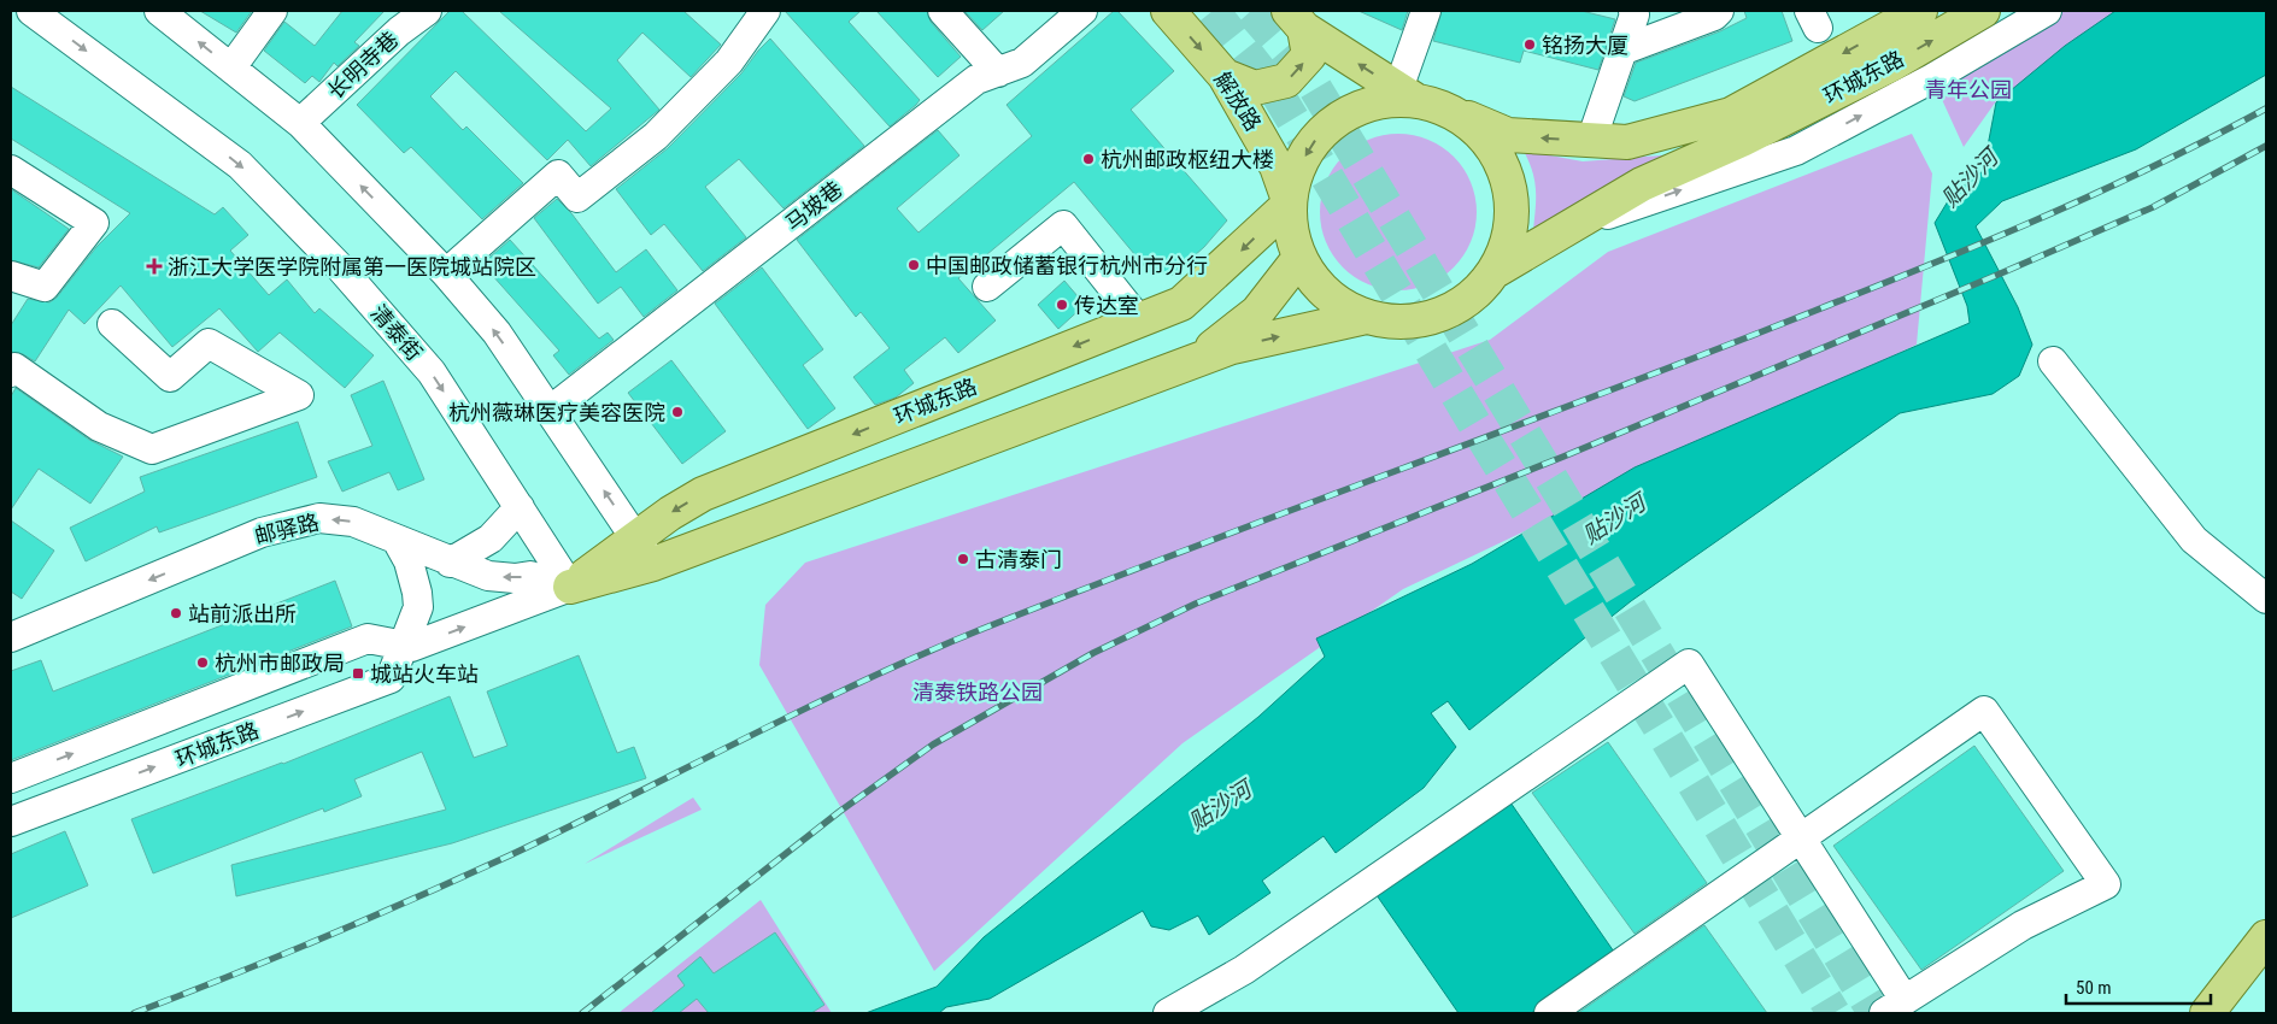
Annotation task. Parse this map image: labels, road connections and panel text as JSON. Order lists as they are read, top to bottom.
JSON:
{
  "streets": {
    "main road": ["环城东路", "解放路"],
    "street": [
      "长明寺巷",
      "马坡巷",
      "清泰街",
      "邮驿路"
    ]
  },
  "crossings": [
    ["环城东路", "解放路"],
    ["环城东路", "清泰街"],
    ["环城东路", "邮驿路"],
    ["清泰街", "邮驿路"]
  ],
  "one_way": ["解放路", "邮驿路"],
  "water": ["贴沙河"],
  "parks": ["青年公园", "清泰铁路公园"],
  "places": {
    "other": [
      "铭扬大厦",
      "杭州邮政枢纽大楼",
      "中国邮政储蓄银行杭州市分行",
      "传达室",
      "杭州薇琳医疗美容医院",
      "古清泰门",
      "站前派出所",
      "杭州市邮政局"
    ],
    "health": ["浙江大学医学院附属第一医院城站院区"],
    "transit": ["城站火车站"]
  },
  "scale_bar": "50 m"
}
